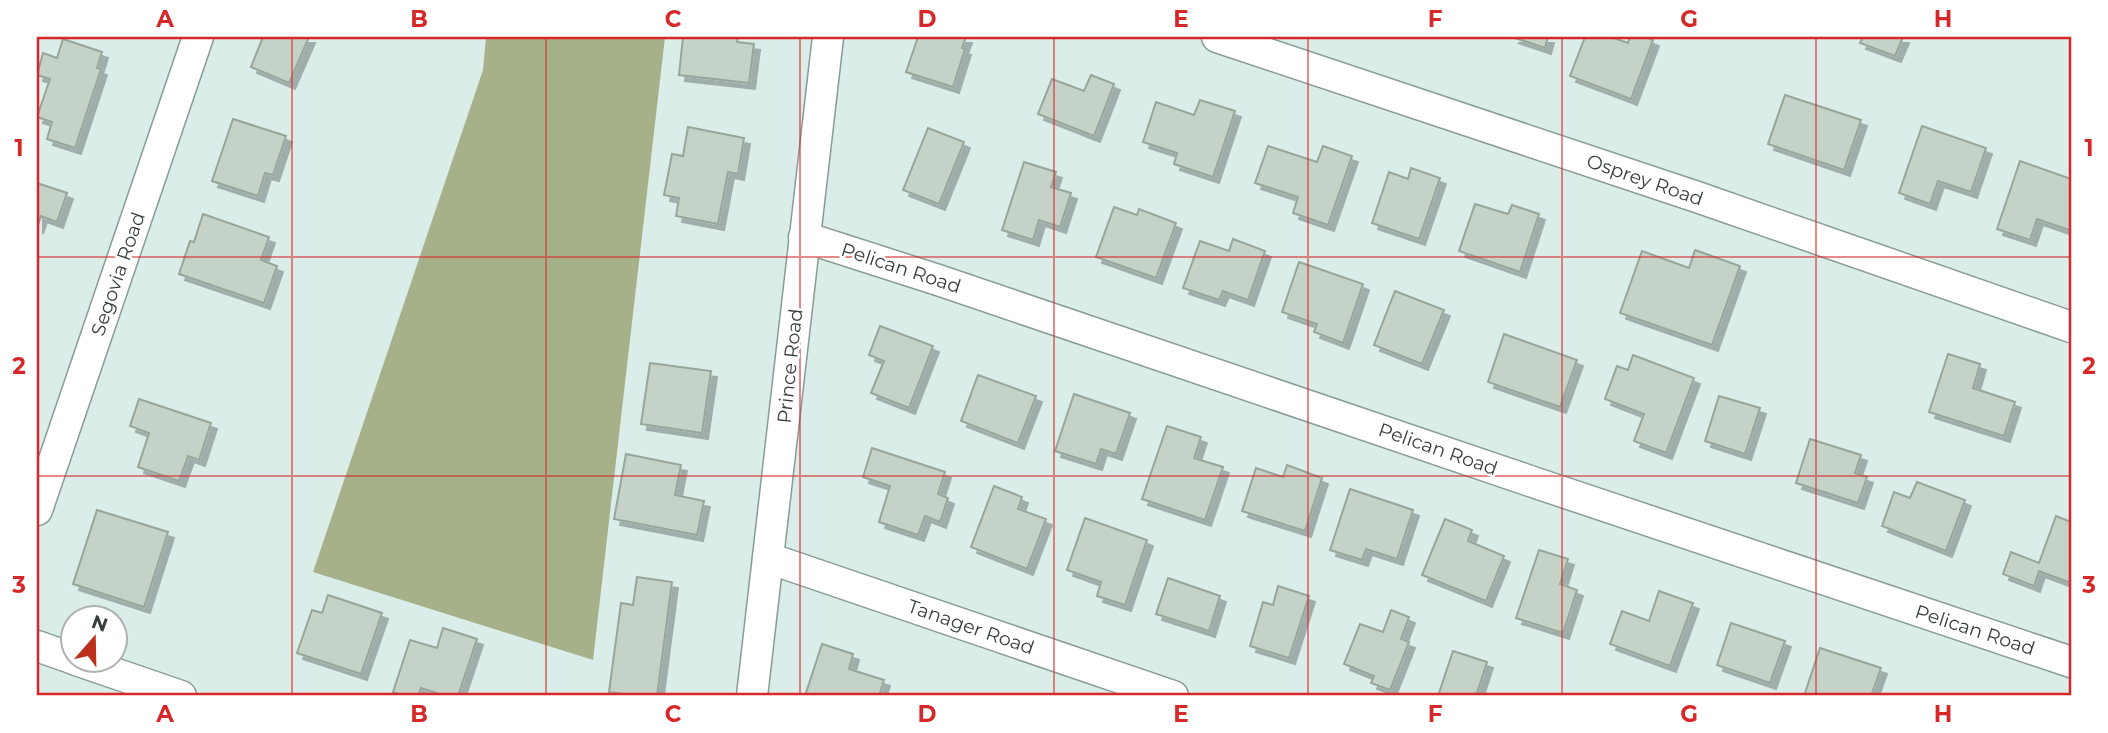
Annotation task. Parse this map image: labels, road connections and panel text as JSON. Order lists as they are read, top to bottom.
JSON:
{
  "streets": {
    "street": [
      "Osprey Road",
      "Pelican Road",
      "Segovia Road",
      "Prince Road",
      "Tanager Road"
    ]
  },
  "crossings": [
    ["Pelican Road", "Prince Road"],
    ["Prince Road", "Tanager Road"]
  ],
  "north": "top",
  "grid": {
    "columns": [
      "A",
      "B",
      "C",
      "D",
      "E",
      "F",
      "G",
      "H"
    ],
    "rows": ["1", "2", "3"]
  }
}
